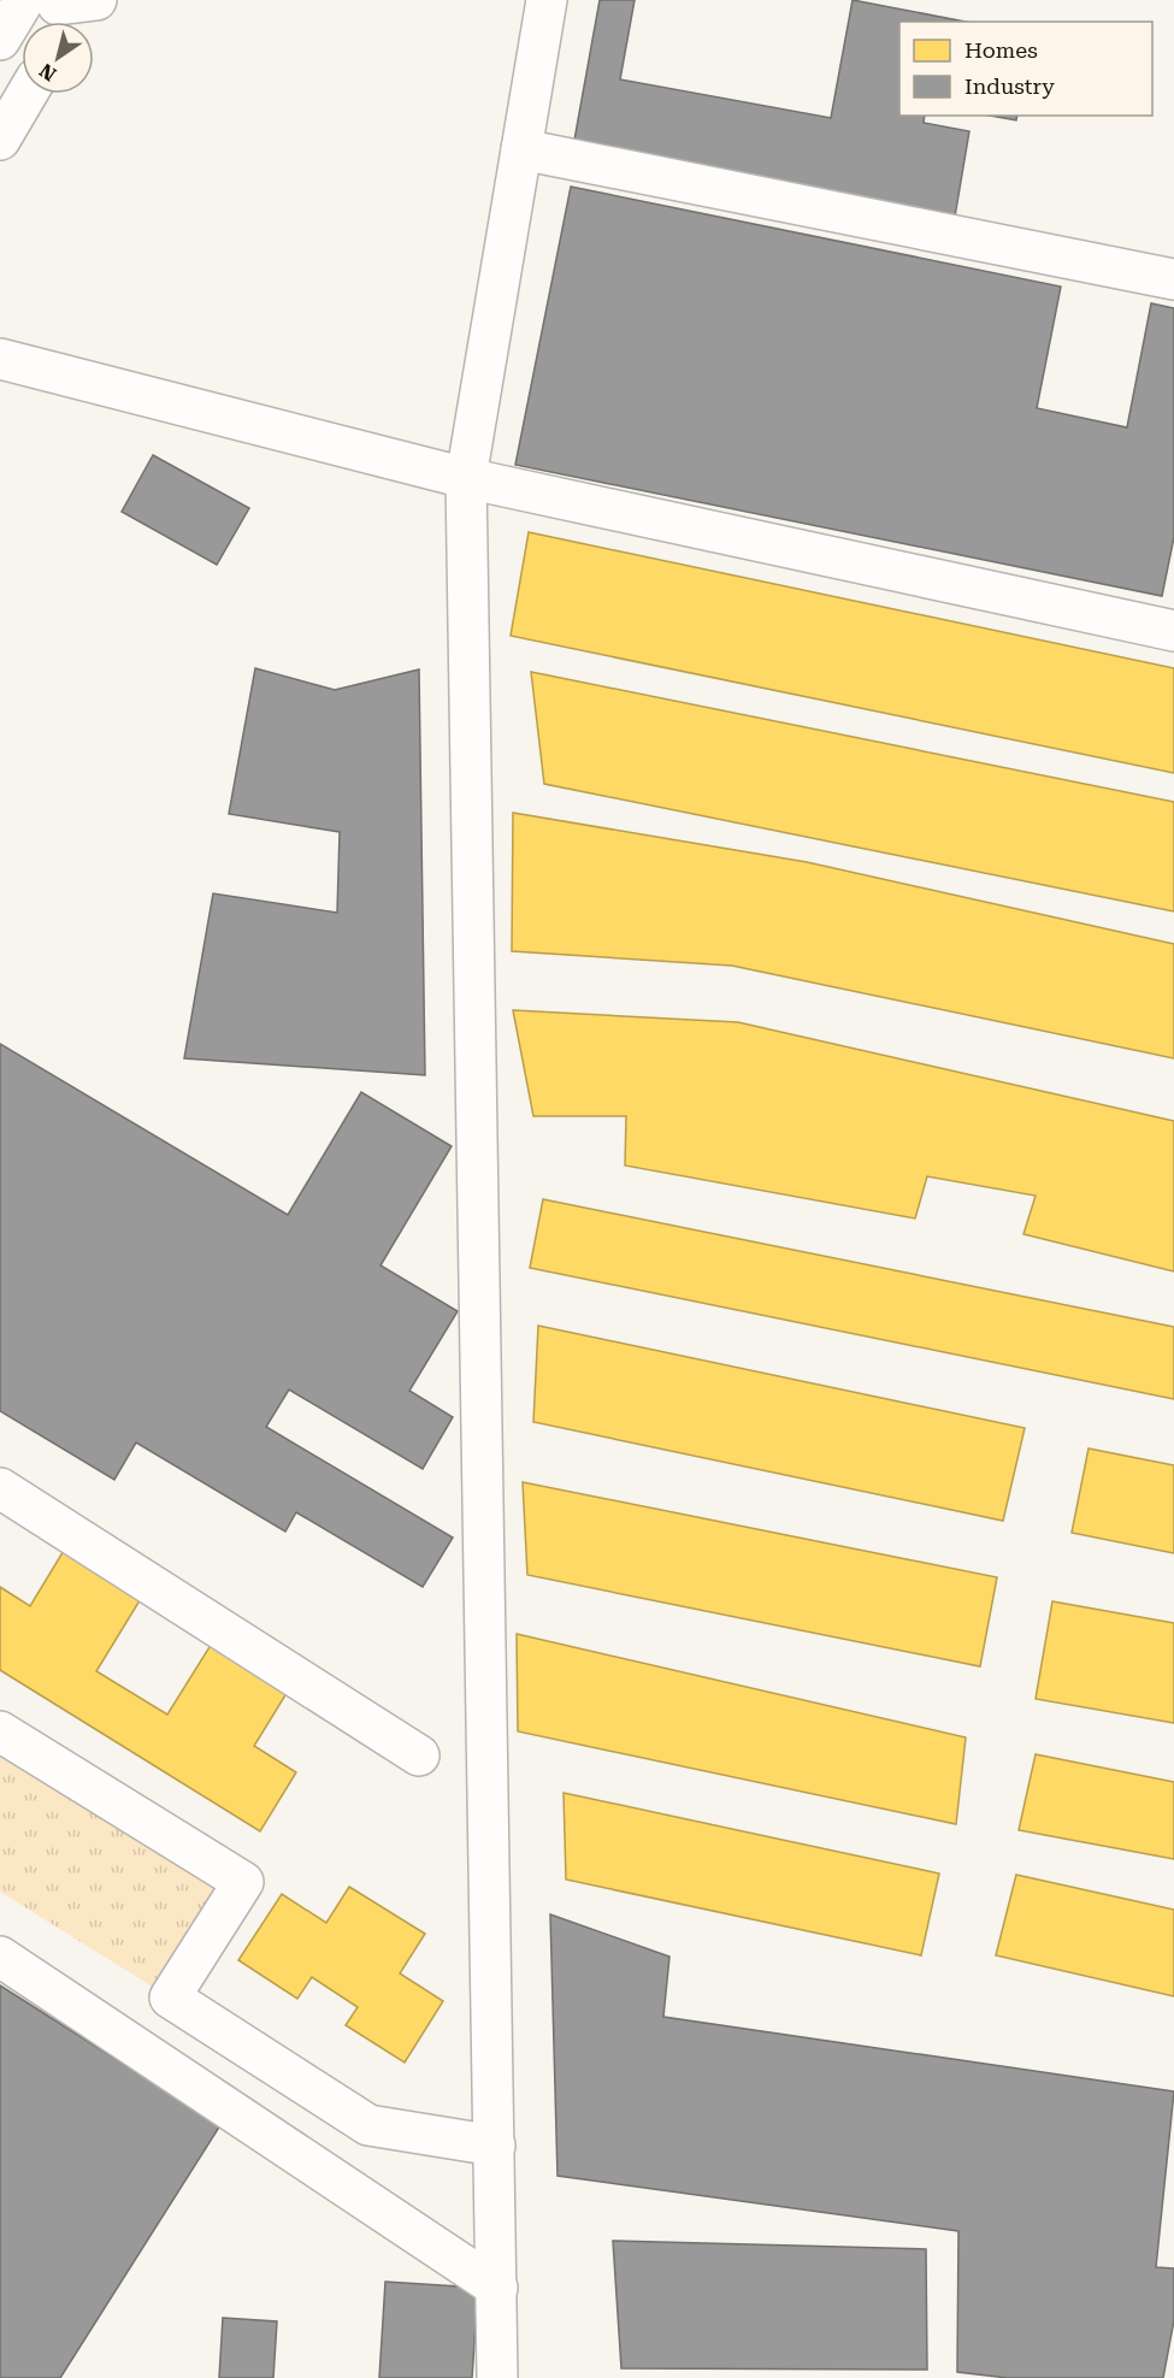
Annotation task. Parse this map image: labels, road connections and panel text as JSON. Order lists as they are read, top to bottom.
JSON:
{
  "legend": ["Homes", "Industry"],
  "north": "bottom left"
}
